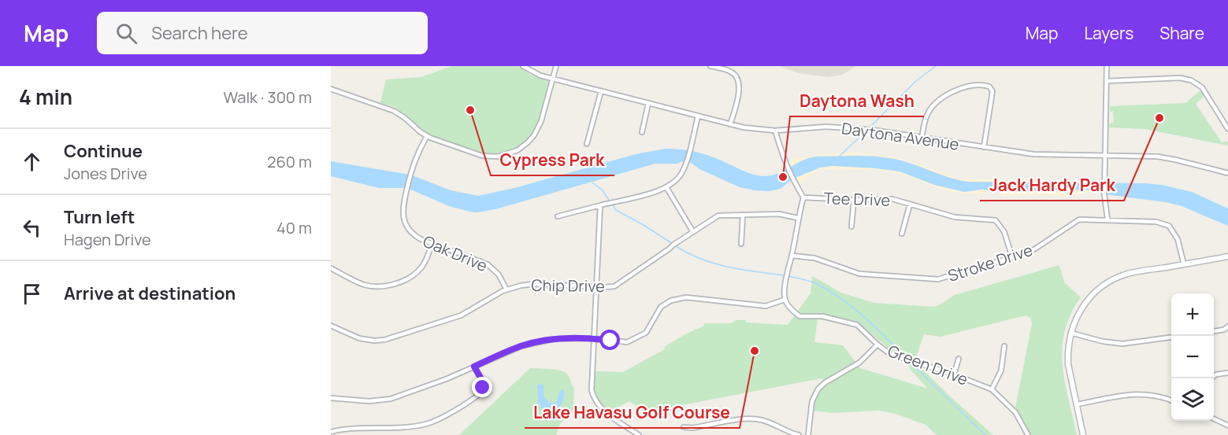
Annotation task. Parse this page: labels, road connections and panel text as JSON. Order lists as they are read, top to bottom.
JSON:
{
  "streets": {
    "street": [
      "Daytona Avenue",
      "Tee Drive",
      "Oak Drive",
      "Stroke Drive",
      "Chip Drive",
      "Green Drive"
    ]
  },
  "crossings": [
    ["Daytona Avenue", "Tee Drive"],
    ["Tee Drive", "Stroke Drive"],
    ["Oak Drive", "Chip Drive"]
  ],
  "places": [
    "Cypress Park",
    "Jack Hardy Park",
    "Daytona Wash",
    "Lake Havasu Golf Course"
  ],
  "page": {
    "header": "Map",
    "search": "Search here",
    "nav": ["Map", "Layers", "Share"],
    "heading": ["4 min", "Walk · 300 m"],
    "list": [
      ["Continue", "Jones Drive", "260 m"],
      ["Turn left", "Hagen Drive", "40 m"],
      "Arrive at destination"
    ],
    "map_buttons": ["+", "−"]
  }
}
